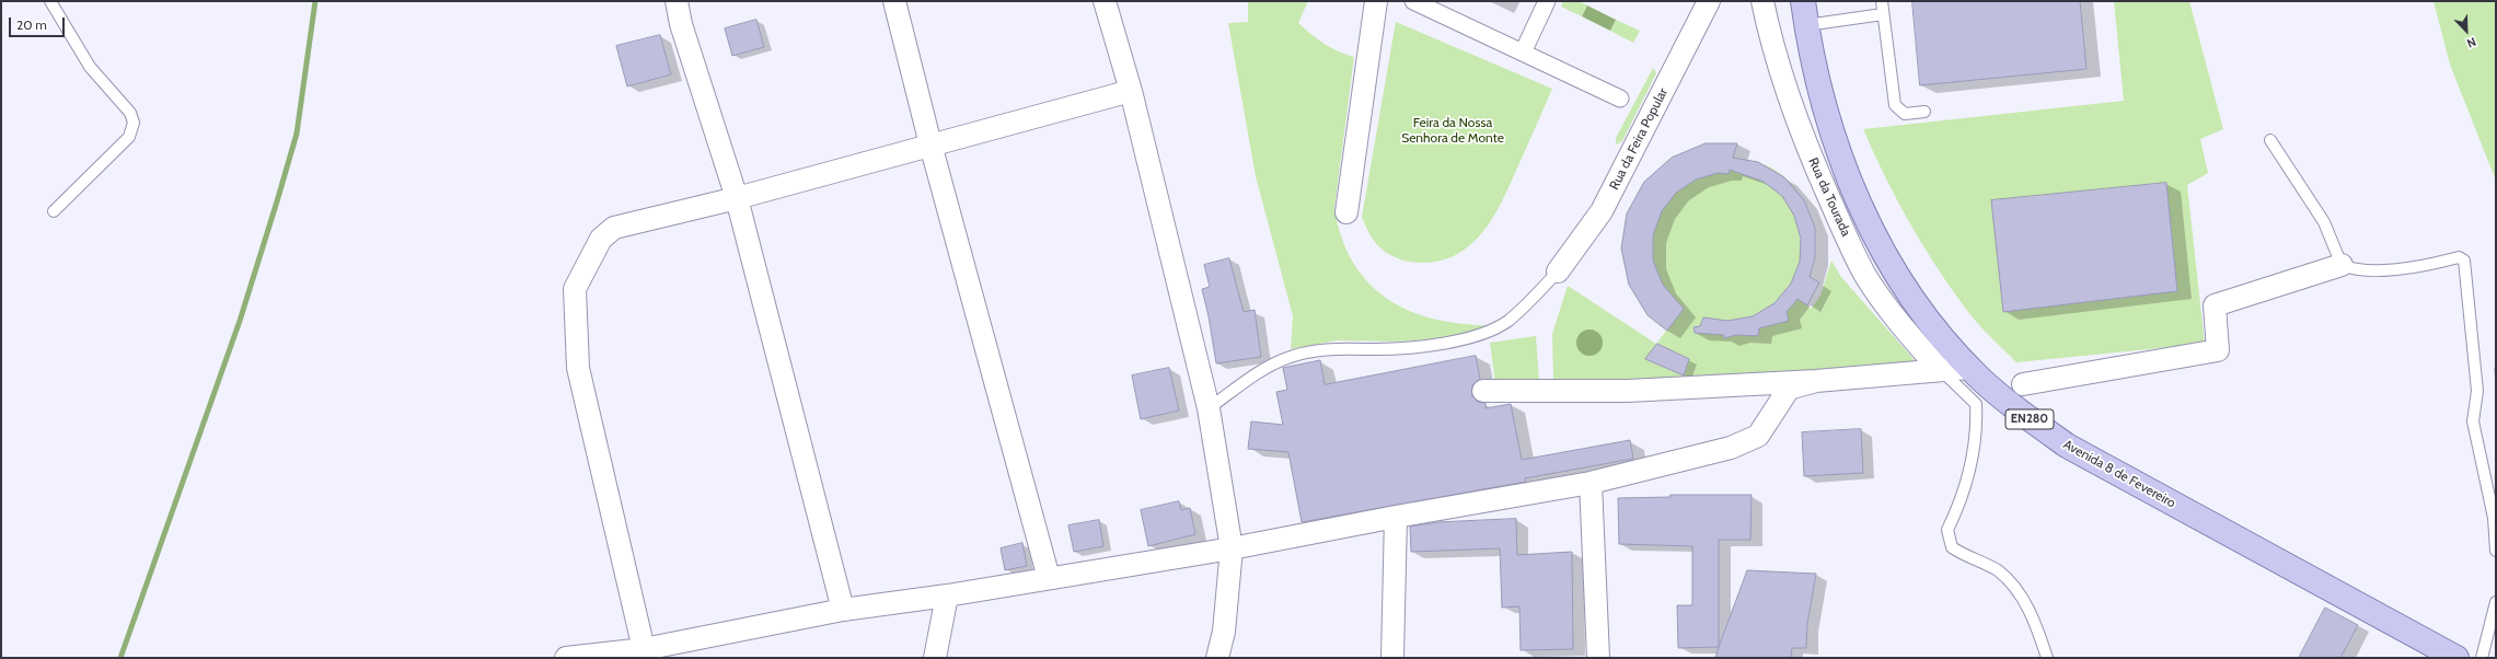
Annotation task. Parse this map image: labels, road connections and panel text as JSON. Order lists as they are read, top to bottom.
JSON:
{
  "streets": {
    "main road": ["EN280", "Avenida 8 de Fevereiro"],
    "street": ["Rua da Feira Popular", "Rua da Tourada"]
  },
  "parks": ["Feira da Nossa Senhora de Monte"],
  "scale_bar": "20 m",
  "north": "bottom right"
}
